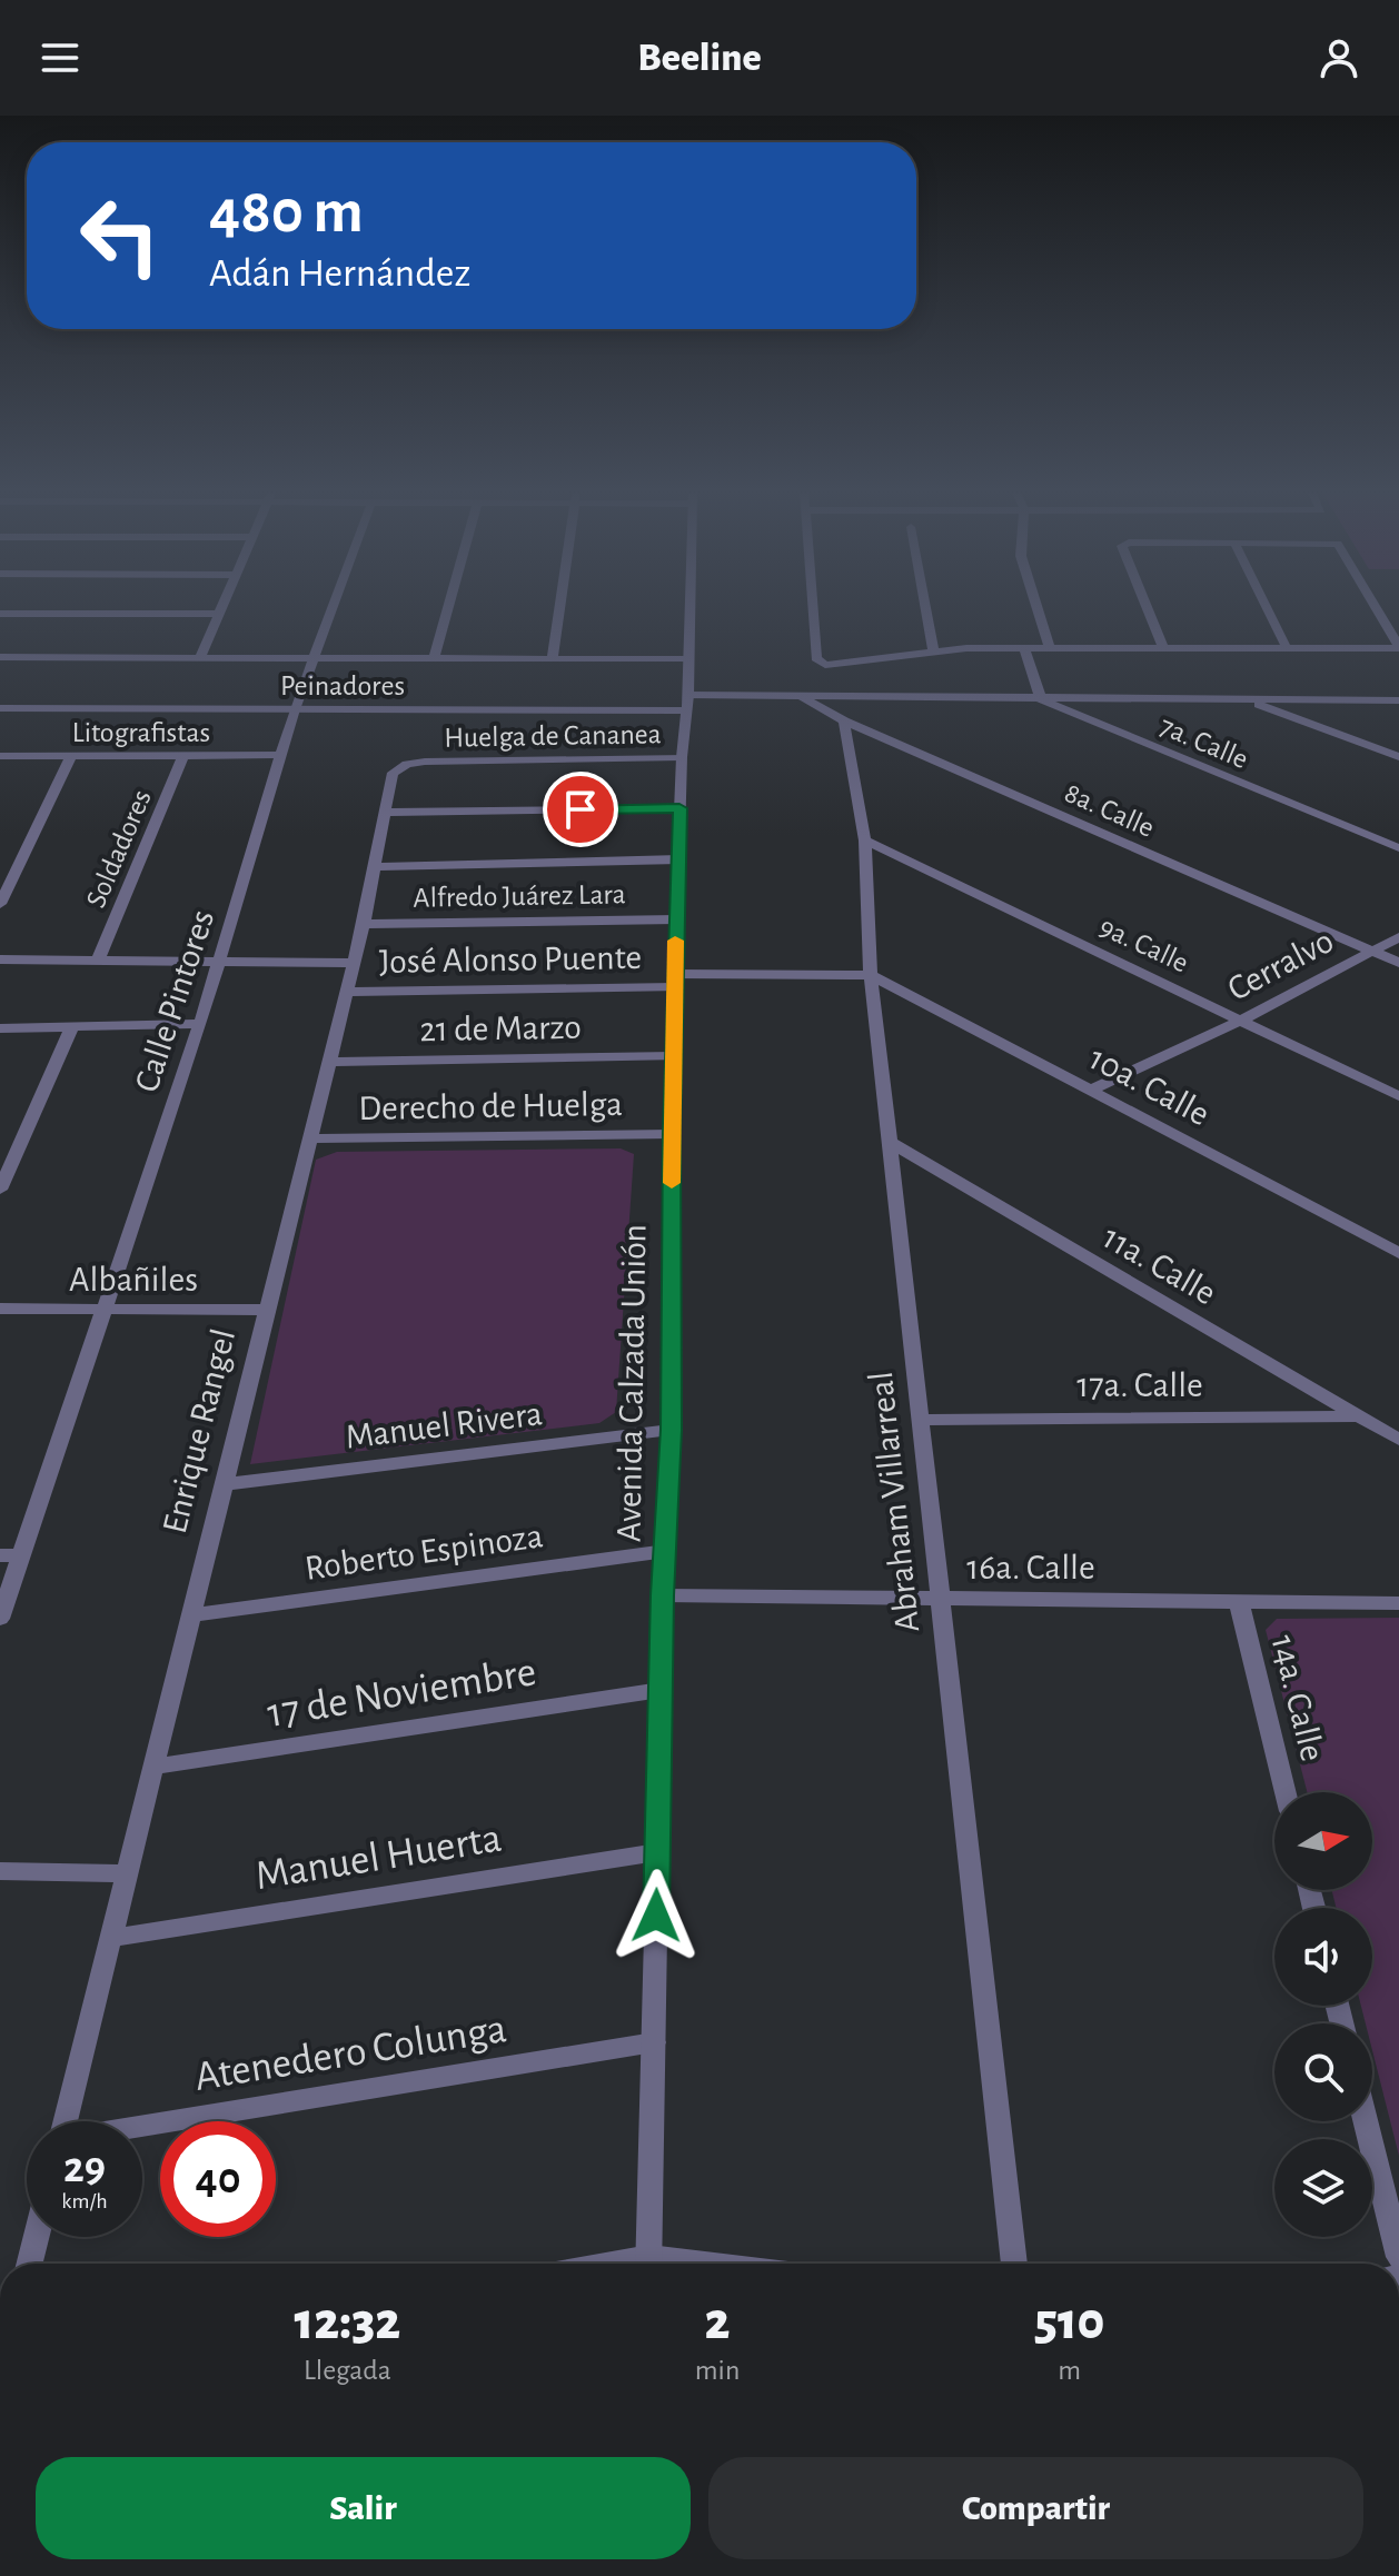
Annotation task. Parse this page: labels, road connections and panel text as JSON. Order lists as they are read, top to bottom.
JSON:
{
  "streets": {
    "street": [
      "Peinadores",
      "Litografistas",
      "Huelga de Cananea",
      "7a. Calle",
      "8a. Calle",
      "Soldadores",
      "Alfredo Juárez Lara",
      "9a. Calle",
      "José Alonso Puente",
      "Cerralvo",
      "Calle Pintores",
      "21 de Marzo",
      "10a. Calle",
      "Derecho de Huelga",
      "11a. Calle",
      "Albañiles",
      "Avenida Calzada Unión",
      "17a. Calle",
      "Manuel Rivera",
      "Enrique Rangel",
      "Abraham Villarreal",
      "Roberto Espinoza",
      "16a. Calle",
      "17 de Noviembre",
      "14a. Calle",
      "Manuel Huerta",
      "Atenedero Colunga"
    ]
  },
  "crossings": [
    ["Peinadores", "7a. Calle"],
    ["Peinadores", "8a. Calle"],
    ["Peinadores", "Calle Pintores"],
    ["Peinadores", "Avenida Calzada Unión"],
    ["Litografistas", "Soldadores"],
    ["Litografistas", "Calle Pintores"],
    ["Huelga de Cananea", "Avenida Calzada Unión"],
    ["Huelga de Cananea", "Enrique Rangel"],
    ["8a. Calle", "Cerralvo"],
    ["8a. Calle", "Abraham Villarreal"],
    ["Alfredo Juárez Lara", "Avenida Calzada Unión"],
    ["Alfredo Juárez Lara", "Enrique Rangel"],
    ["9a. Calle", "Cerralvo"],
    ["9a. Calle", "Abraham Villarreal"],
    ["José Alonso Puente", "10a. Calle"],
    ["José Alonso Puente", "Avenida Calzada Unión"],
    ["José Alonso Puente", "Enrique Rangel"],
    ["José Alonso Puente", "Abraham Villarreal"],
    ["Cerralvo", "10a. Calle"],
    ["Calle Pintores", "Albañiles"],
    ["21 de Marzo", "Avenida Calzada Unión"],
    ["21 de Marzo", "Enrique Rangel"],
    ["10a. Calle", "Abraham Villarreal"],
    ["Derecho de Huelga", "Avenida Calzada Unión"],
    ["Derecho de Huelga", "Enrique Rangel"],
    ["11a. Calle", "17a. Calle"],
    ["11a. Calle", "Abraham Villarreal"],
    ["Albañiles", "Enrique Rangel"],
    ["Avenida Calzada Unión", "Manuel Rivera"],
    ["Avenida Calzada Unión", "Roberto Espinoza"],
    ["Avenida Calzada Unión", "16a. Calle"],
    ["Avenida Calzada Unión", "17 de Noviembre"],
    ["Avenida Calzada Unión", "Manuel Huerta"],
    ["Avenida Calzada Unión", "Atenedero Colunga"],
    ["17a. Calle", "Abraham Villarreal"],
    ["Manuel Rivera", "Enrique Rangel"],
    ["Enrique Rangel", "Roberto Espinoza"],
    ["Enrique Rangel", "17 de Noviembre"],
    ["Enrique Rangel", "Manuel Huerta"],
    ["Abraham Villarreal", "16a. Calle"],
    ["16a. Calle", "14a. Calle"]
  ],
  "north": "right",
  "page": {
    "header": "Beeline",
    "turn": ["480 m", "Adán Hernández"],
    "speed": "29 km/h",
    "limit": "40",
    "eta": [
      "12:32",
      "Llegada",
      "2",
      "min",
      "510",
      "m"
    ],
    "buttons": ["Salir", "Compartir"]
  }
}
